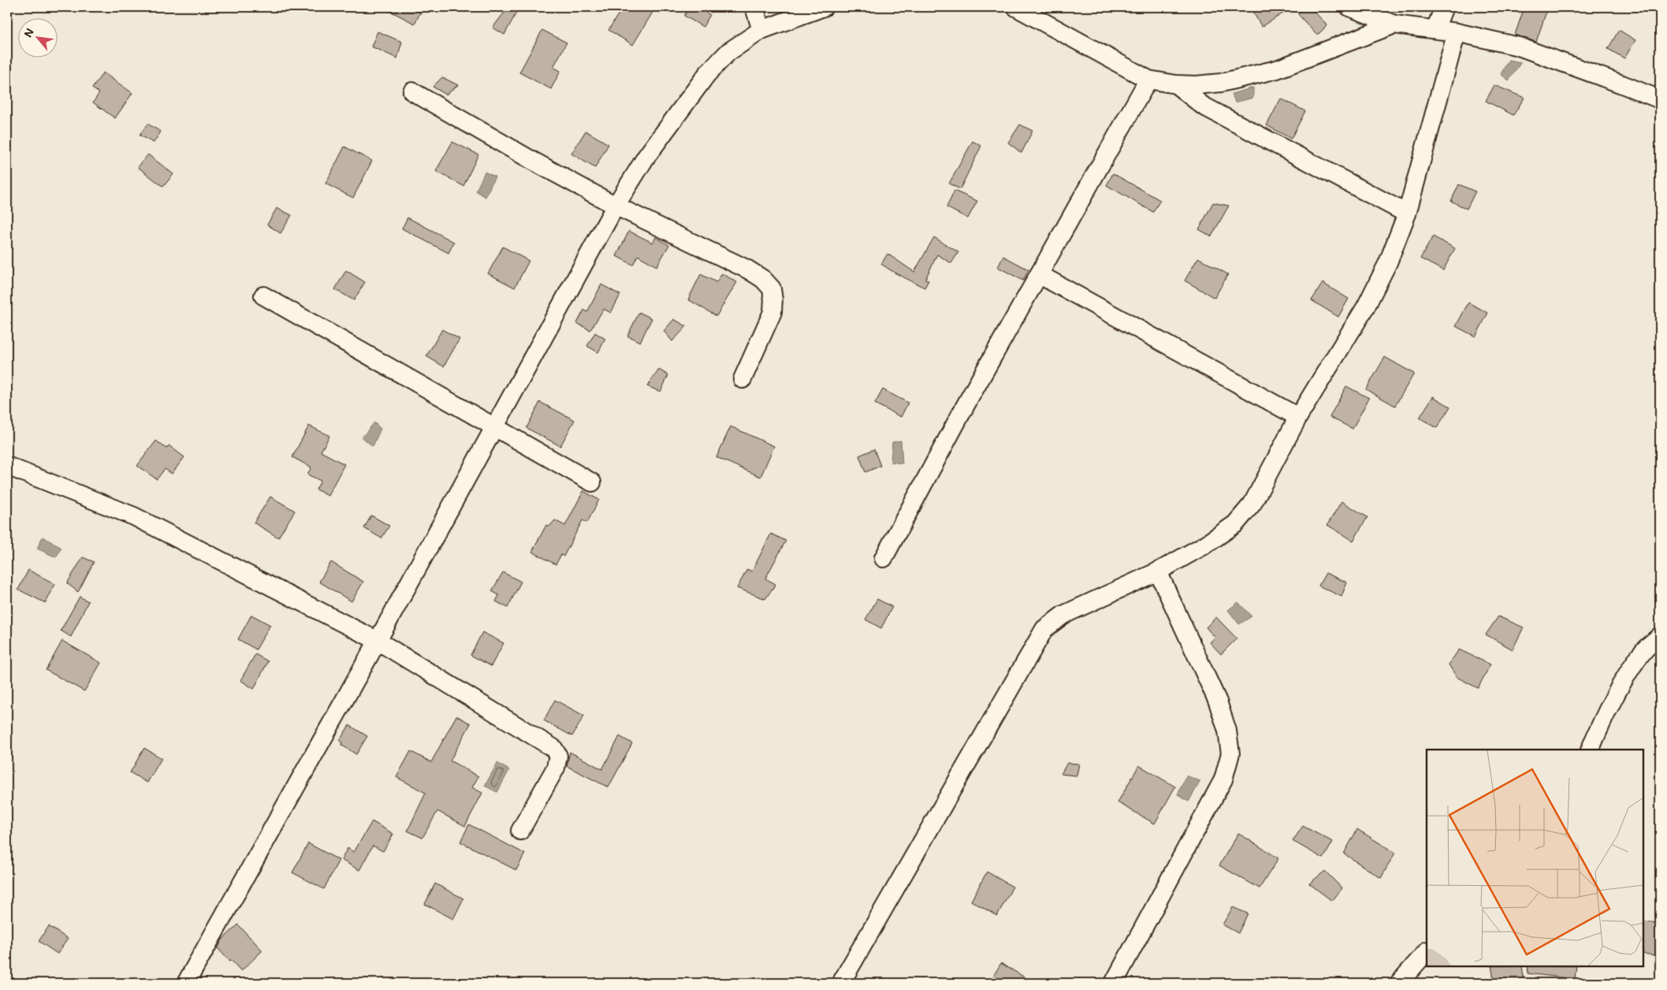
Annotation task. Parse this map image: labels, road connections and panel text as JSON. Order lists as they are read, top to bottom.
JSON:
{
  "north": "top left"
}
